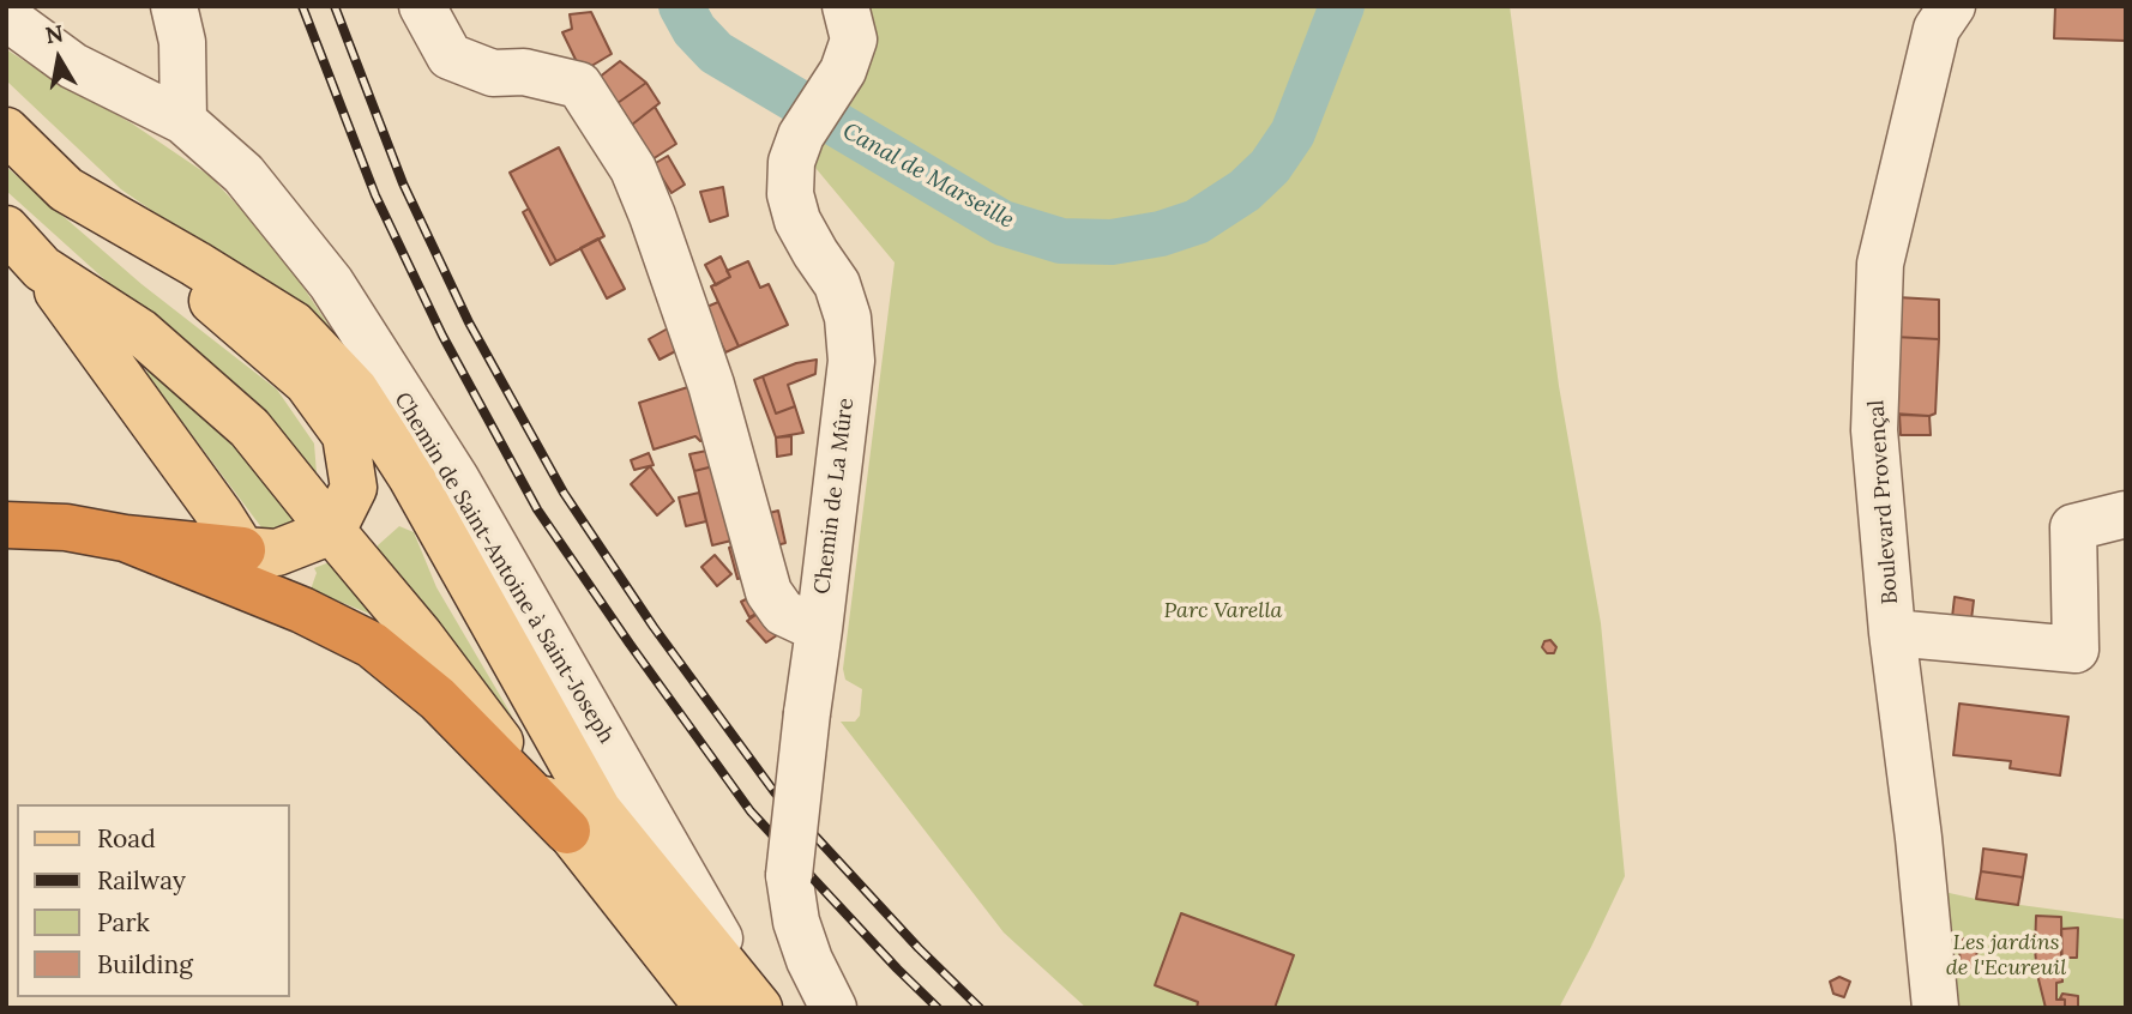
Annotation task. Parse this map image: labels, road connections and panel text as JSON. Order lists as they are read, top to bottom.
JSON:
{
  "streets": {
    "main road": ["Chemin de Saint-Antoine à Saint-Joseph"],
    "street": ["Chemin de La Mûre", "Boulevard Provençal"]
  },
  "water": ["Canal de Marseille"],
  "parks": ["Parc Varella", "Les jardins de l'Ecureuil"],
  "legend": [
    "Road",
    "Railway",
    "Park",
    "Building"
  ],
  "north": "top"
}
